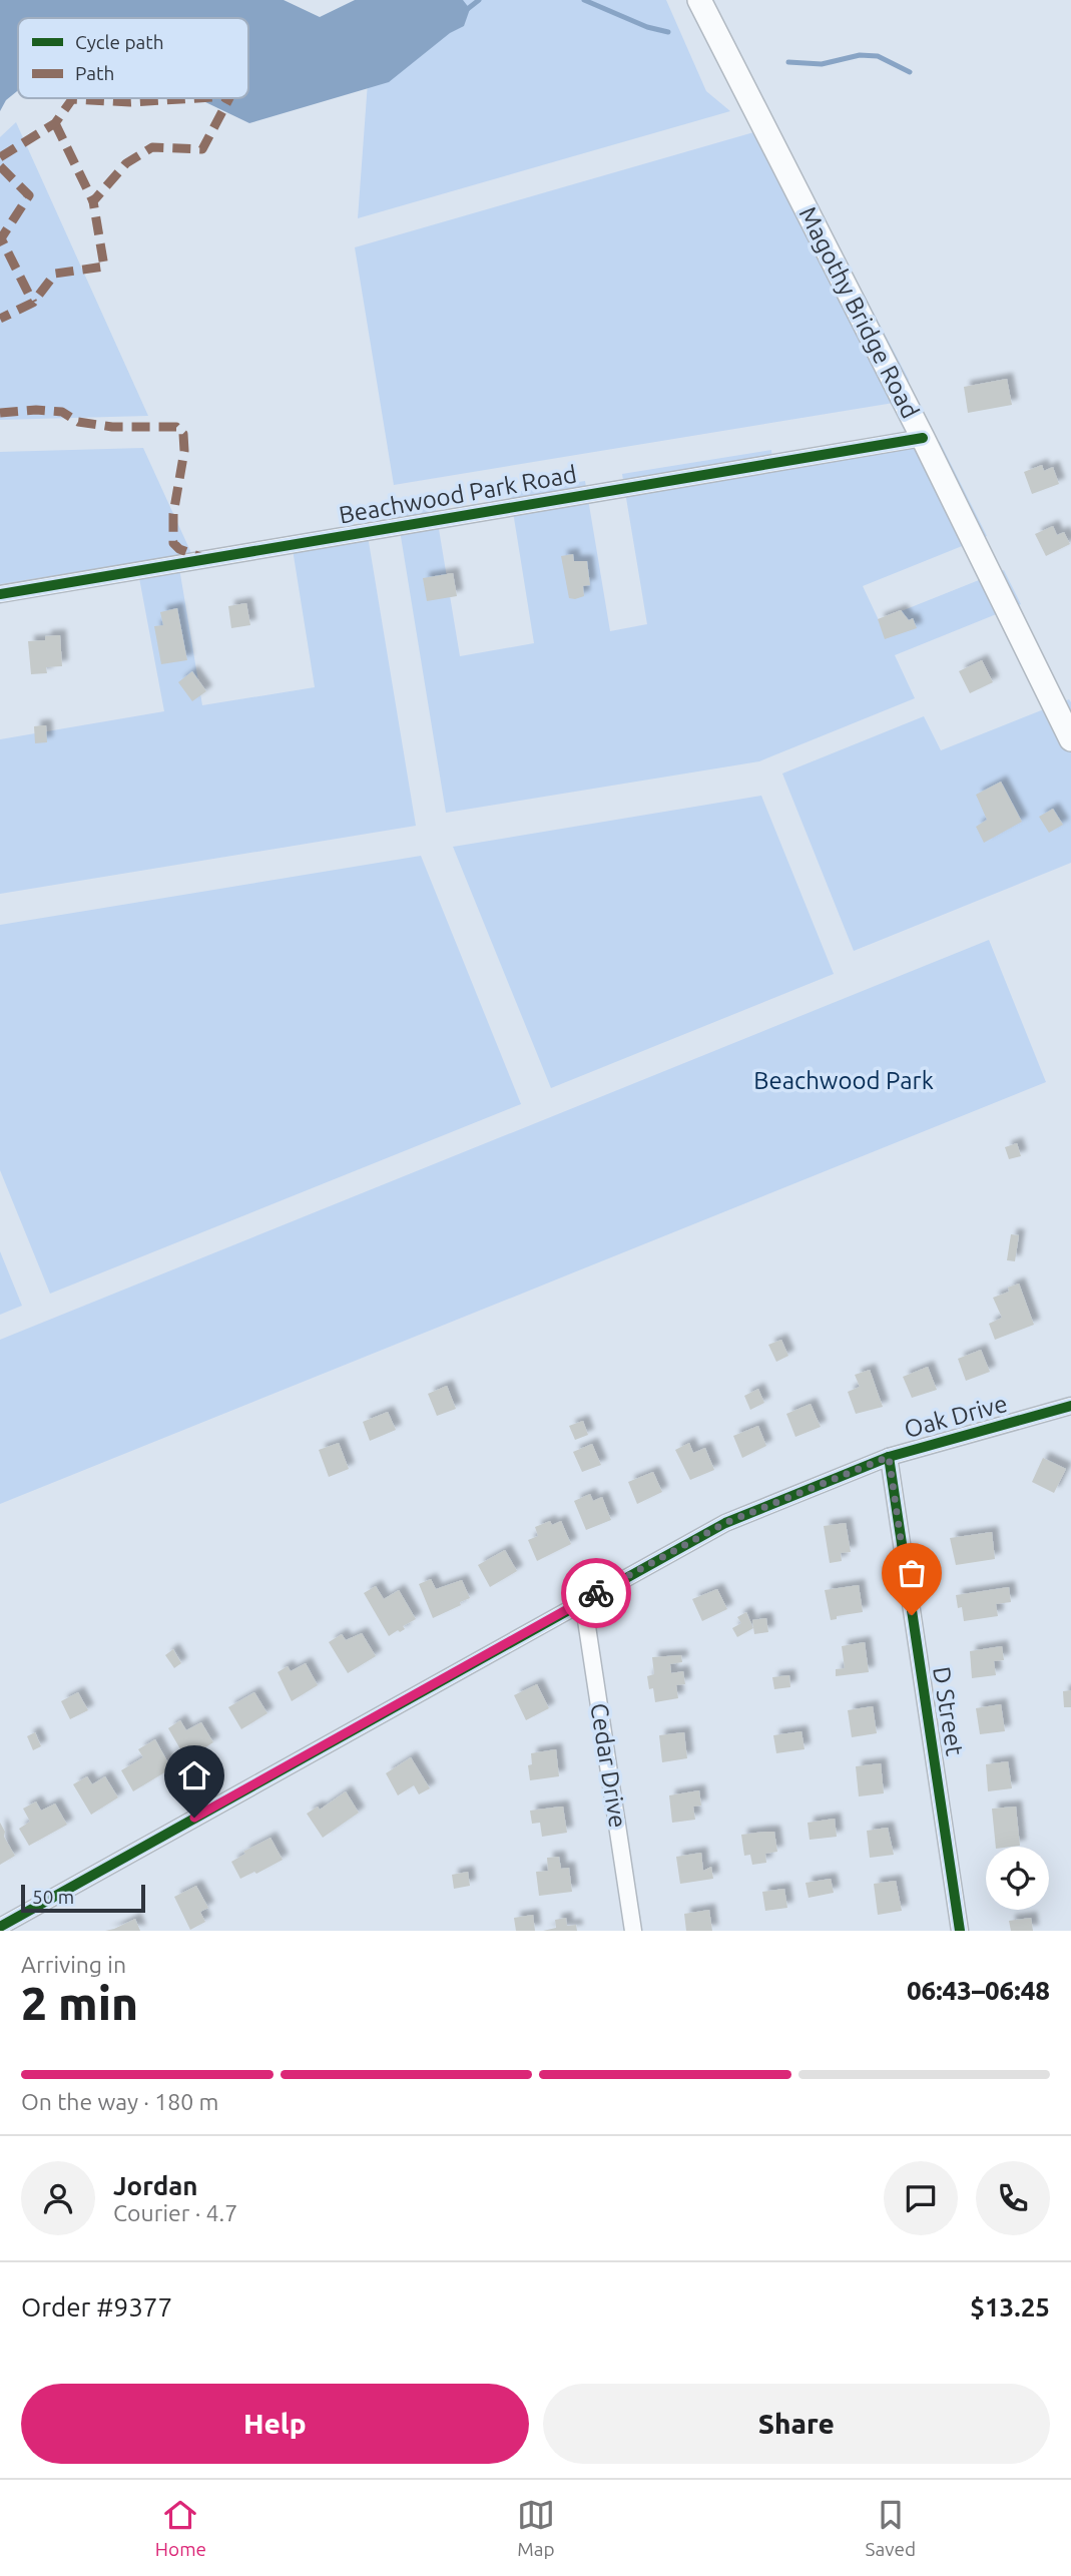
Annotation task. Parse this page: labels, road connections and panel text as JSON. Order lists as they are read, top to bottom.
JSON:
{
  "streets": {
    "main road": ["Magothy Bridge Road"],
    "street": [
      "Beachwood Park Road",
      "Oak Drive",
      "D Street",
      "Cedar Drive"
    ]
  },
  "crossings": [
    ["Magothy Bridge Road", "Beachwood Park Road"],
    ["Oak Drive", "D Street"],
    ["Oak Drive", "Cedar Drive"]
  ],
  "parks": ["Beachwood Park"],
  "legend": ["Cycle path", "Path"],
  "scale_bar": "50 m",
  "page": {
    "scale": "50 m",
    "heading": ["2 min", "Arriving in", "06:43–06:48"],
    "panel": [
      "Jordan",
      "Courier · 4.7",
      "Order #9377",
      "$13.25"
    ],
    "bar": "On the way · 180 m",
    "buttons": ["Help", "Share"],
    "tabs": ["Home", "Map", "Saved"]
  }
}
